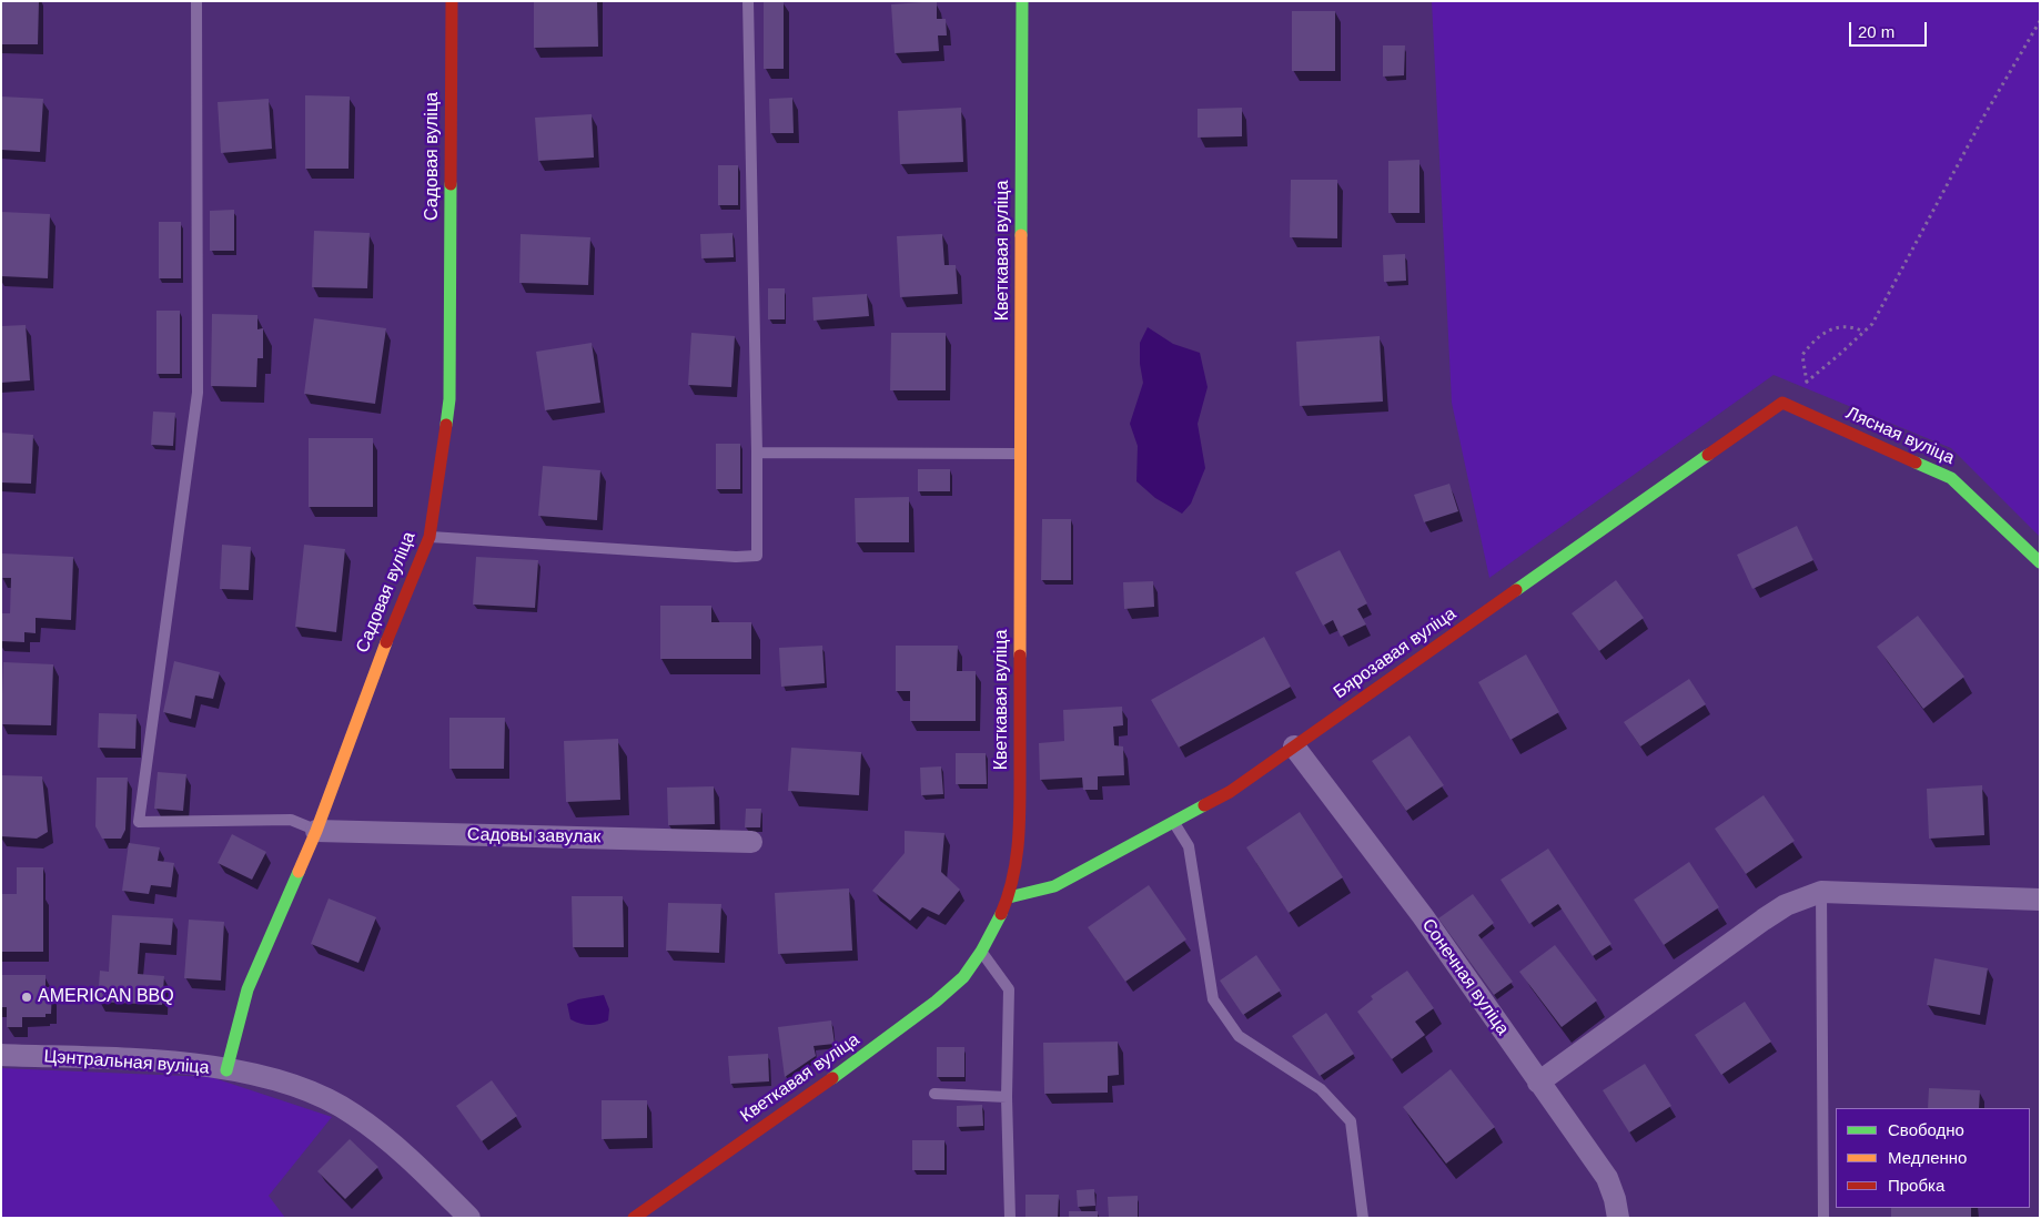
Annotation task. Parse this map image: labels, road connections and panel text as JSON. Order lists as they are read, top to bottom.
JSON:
{
  "streets": {
    "street": [
      "Садовая вуліца",
      "Кветкавая вуліца",
      "Лясная вуліца",
      "Бярозавая вуліца",
      "Садовы завулак",
      "Сонечная вуліца",
      "Цэнтральная вуліца"
    ]
  },
  "crossings": [
    ["Садовая вуліца", "Садовы завулак"],
    ["Садовая вуліца", "Цэнтральная вуліца"],
    ["Кветкавая вуліца", "Бярозавая вуліца"],
    ["Лясная вуліца", "Бярозавая вуліца"],
    ["Бярозавая вуліца", "Сонечная вуліца"]
  ],
  "places": ["AMERICAN BBQ"],
  "legend": ["Свободно", "Медленно", "Пробка"],
  "scale_bar": "20 m"
}
